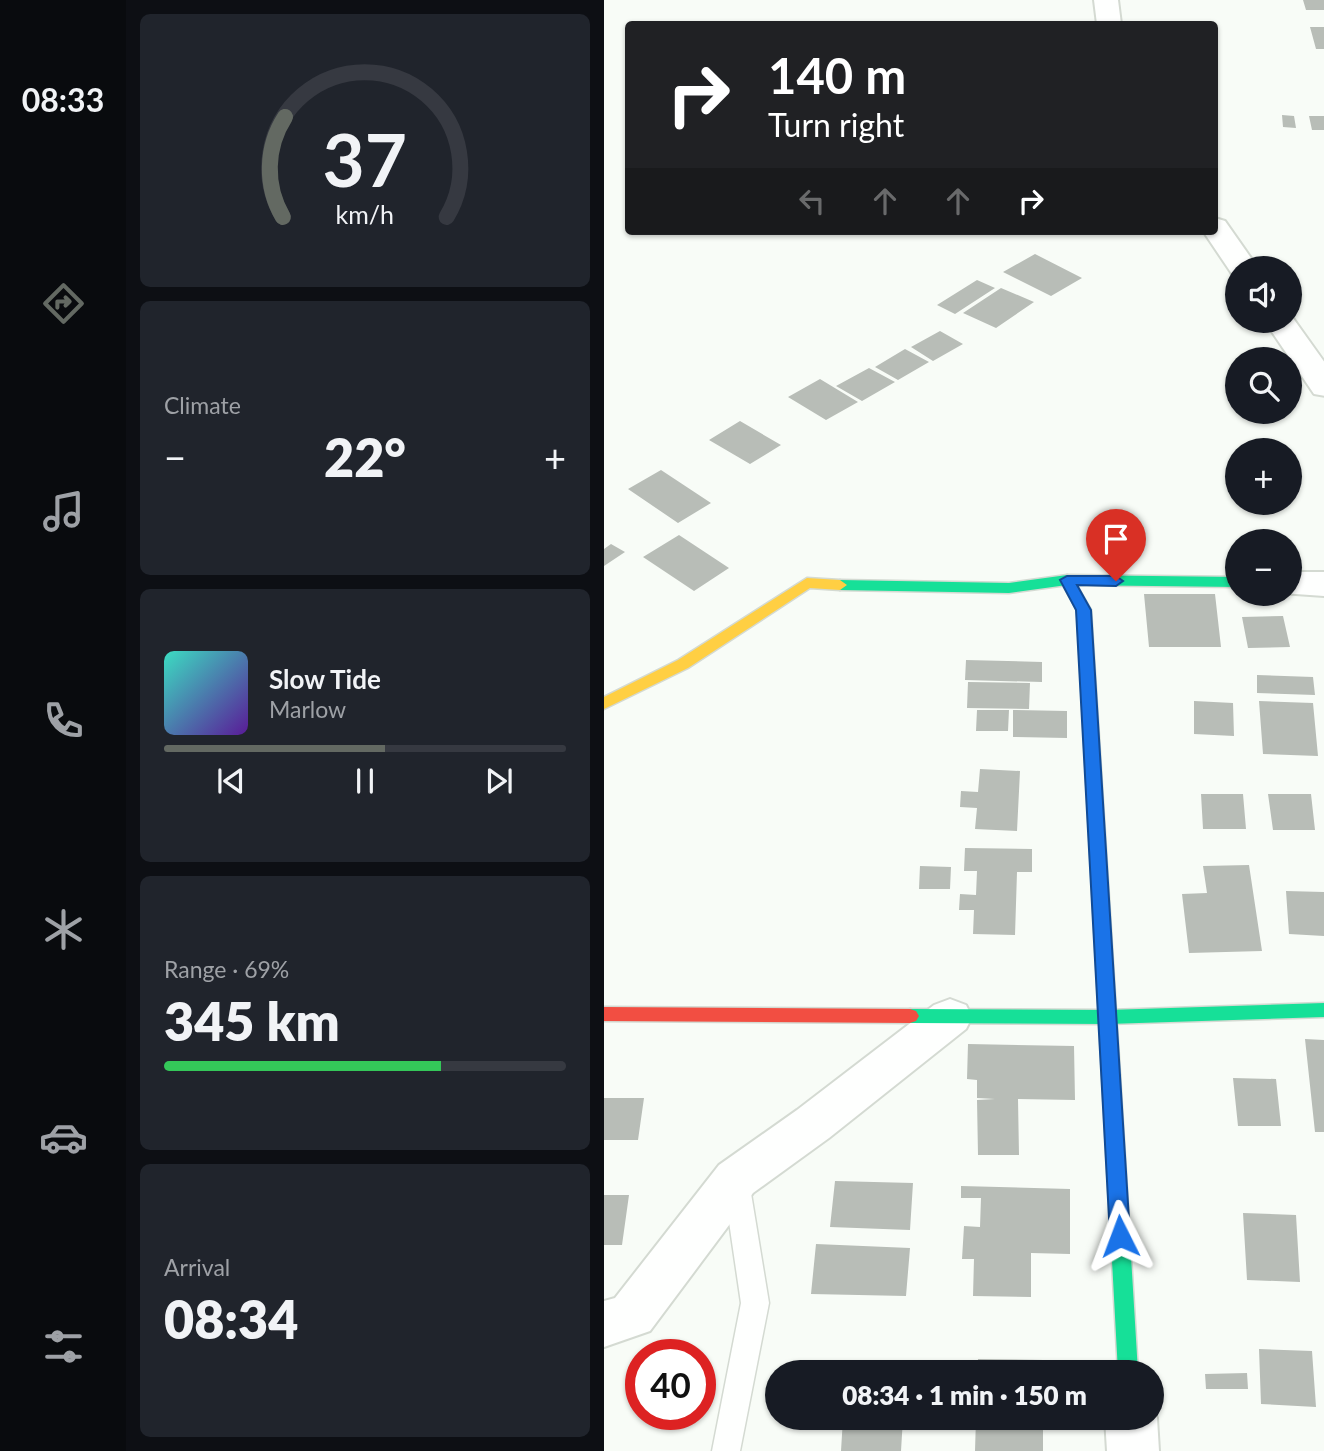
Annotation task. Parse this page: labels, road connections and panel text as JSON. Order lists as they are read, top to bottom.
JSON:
{
  "page": {
    "tabs": "08:33",
    "turn": ["140 m", "Turn right"],
    "map_buttons": ["+", "−"],
    "tile": [
      "Climate",
      ["Range · 69%", "345 km"],
      ["Arrival", "08:34"]
    ],
    "heat": ["−", "22°", "+"],
    "song": ["Slow Tide", "Marlow"],
    "limit": "40",
    "trip": "08:34 · 1 min · 150 m",
    "gauge": ["37", "km/h"]
  }
}
